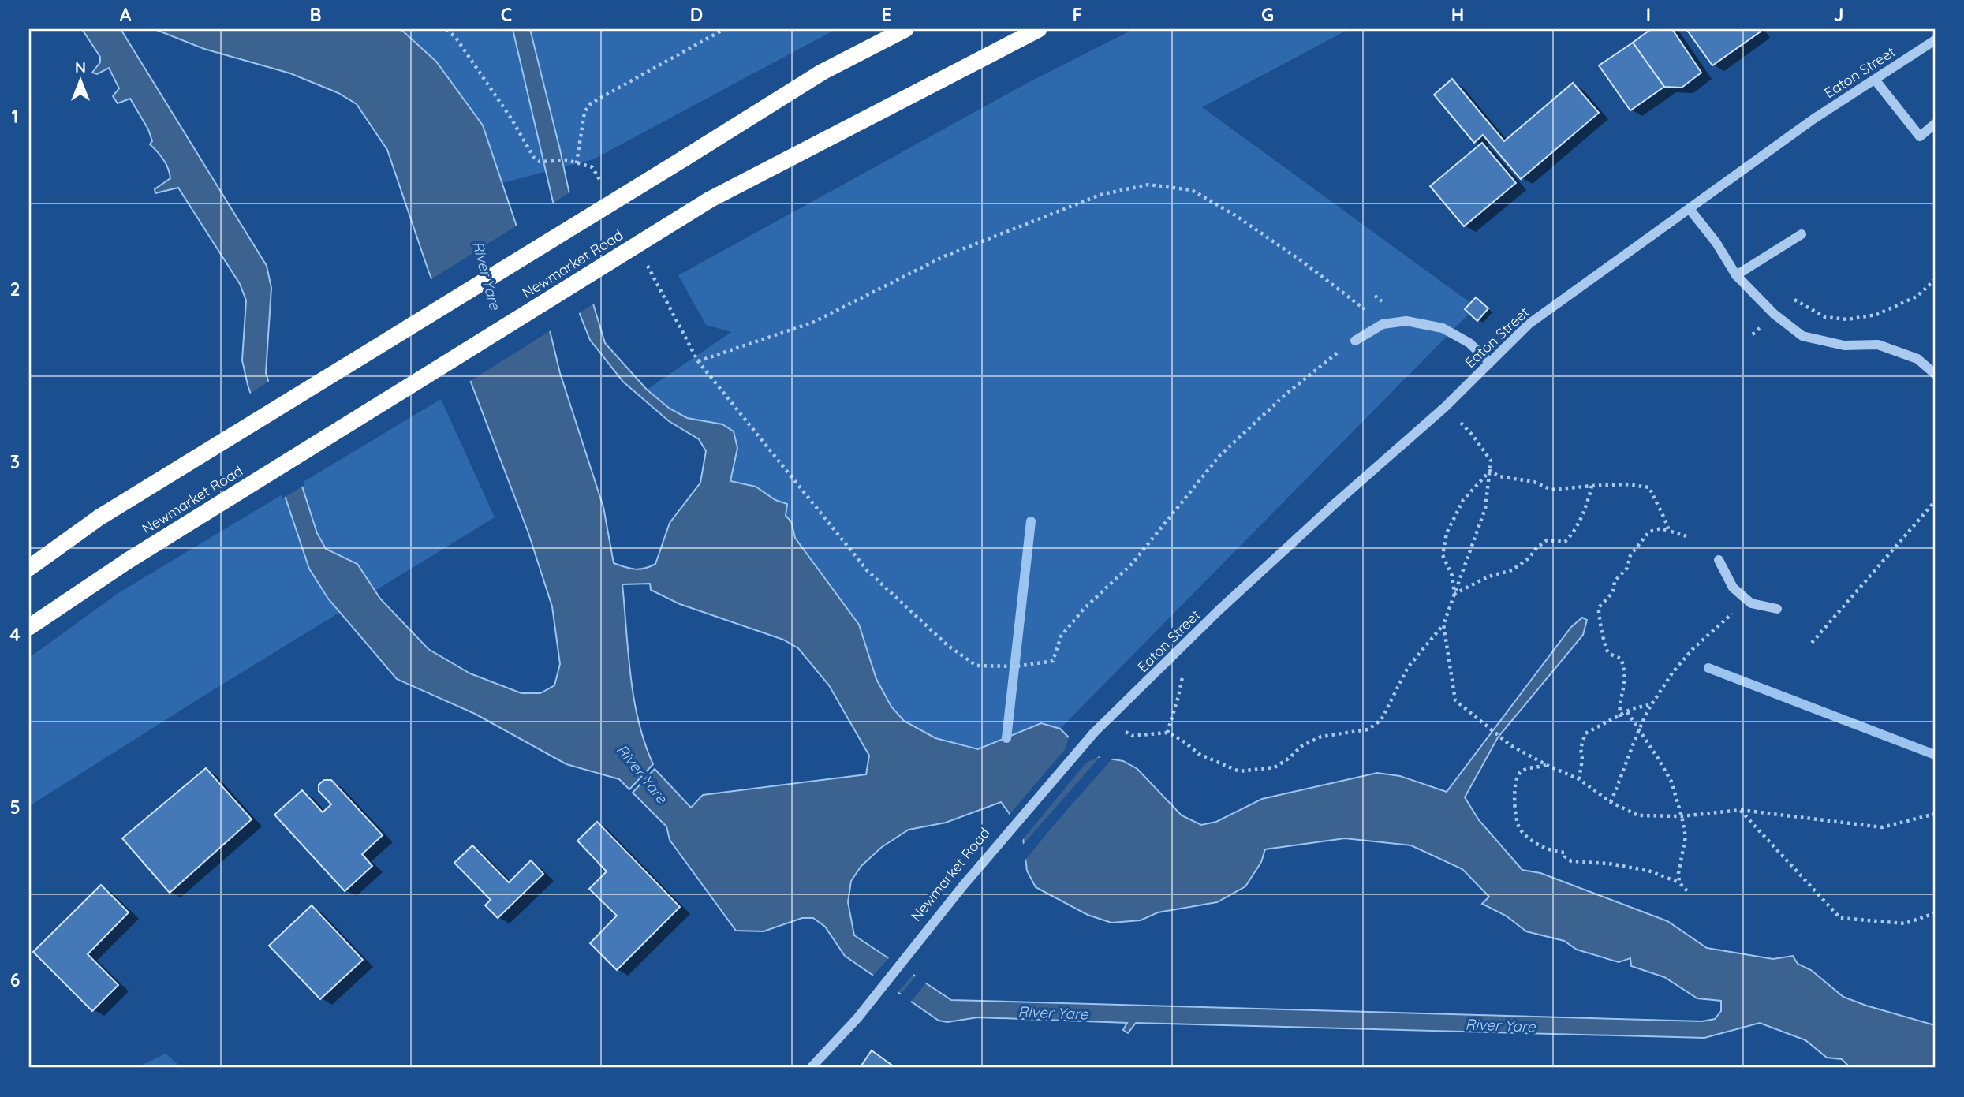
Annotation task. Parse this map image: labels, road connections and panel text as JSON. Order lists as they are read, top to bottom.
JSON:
{
  "streets": {
    "highway": ["Newmarket Road"],
    "street": ["Eaton Street"]
  },
  "crossings": [
    ["Eaton Street", "Newmarket Road"]
  ],
  "water": ["River Yare"],
  "north": "top",
  "grid": {
    "columns": [
      "A",
      "B",
      "C",
      "D",
      "E",
      "F",
      "G",
      "H",
      "I",
      "J"
    ],
    "rows": [
      "1",
      "2",
      "3",
      "4",
      "5",
      "6"
    ]
  }
}
